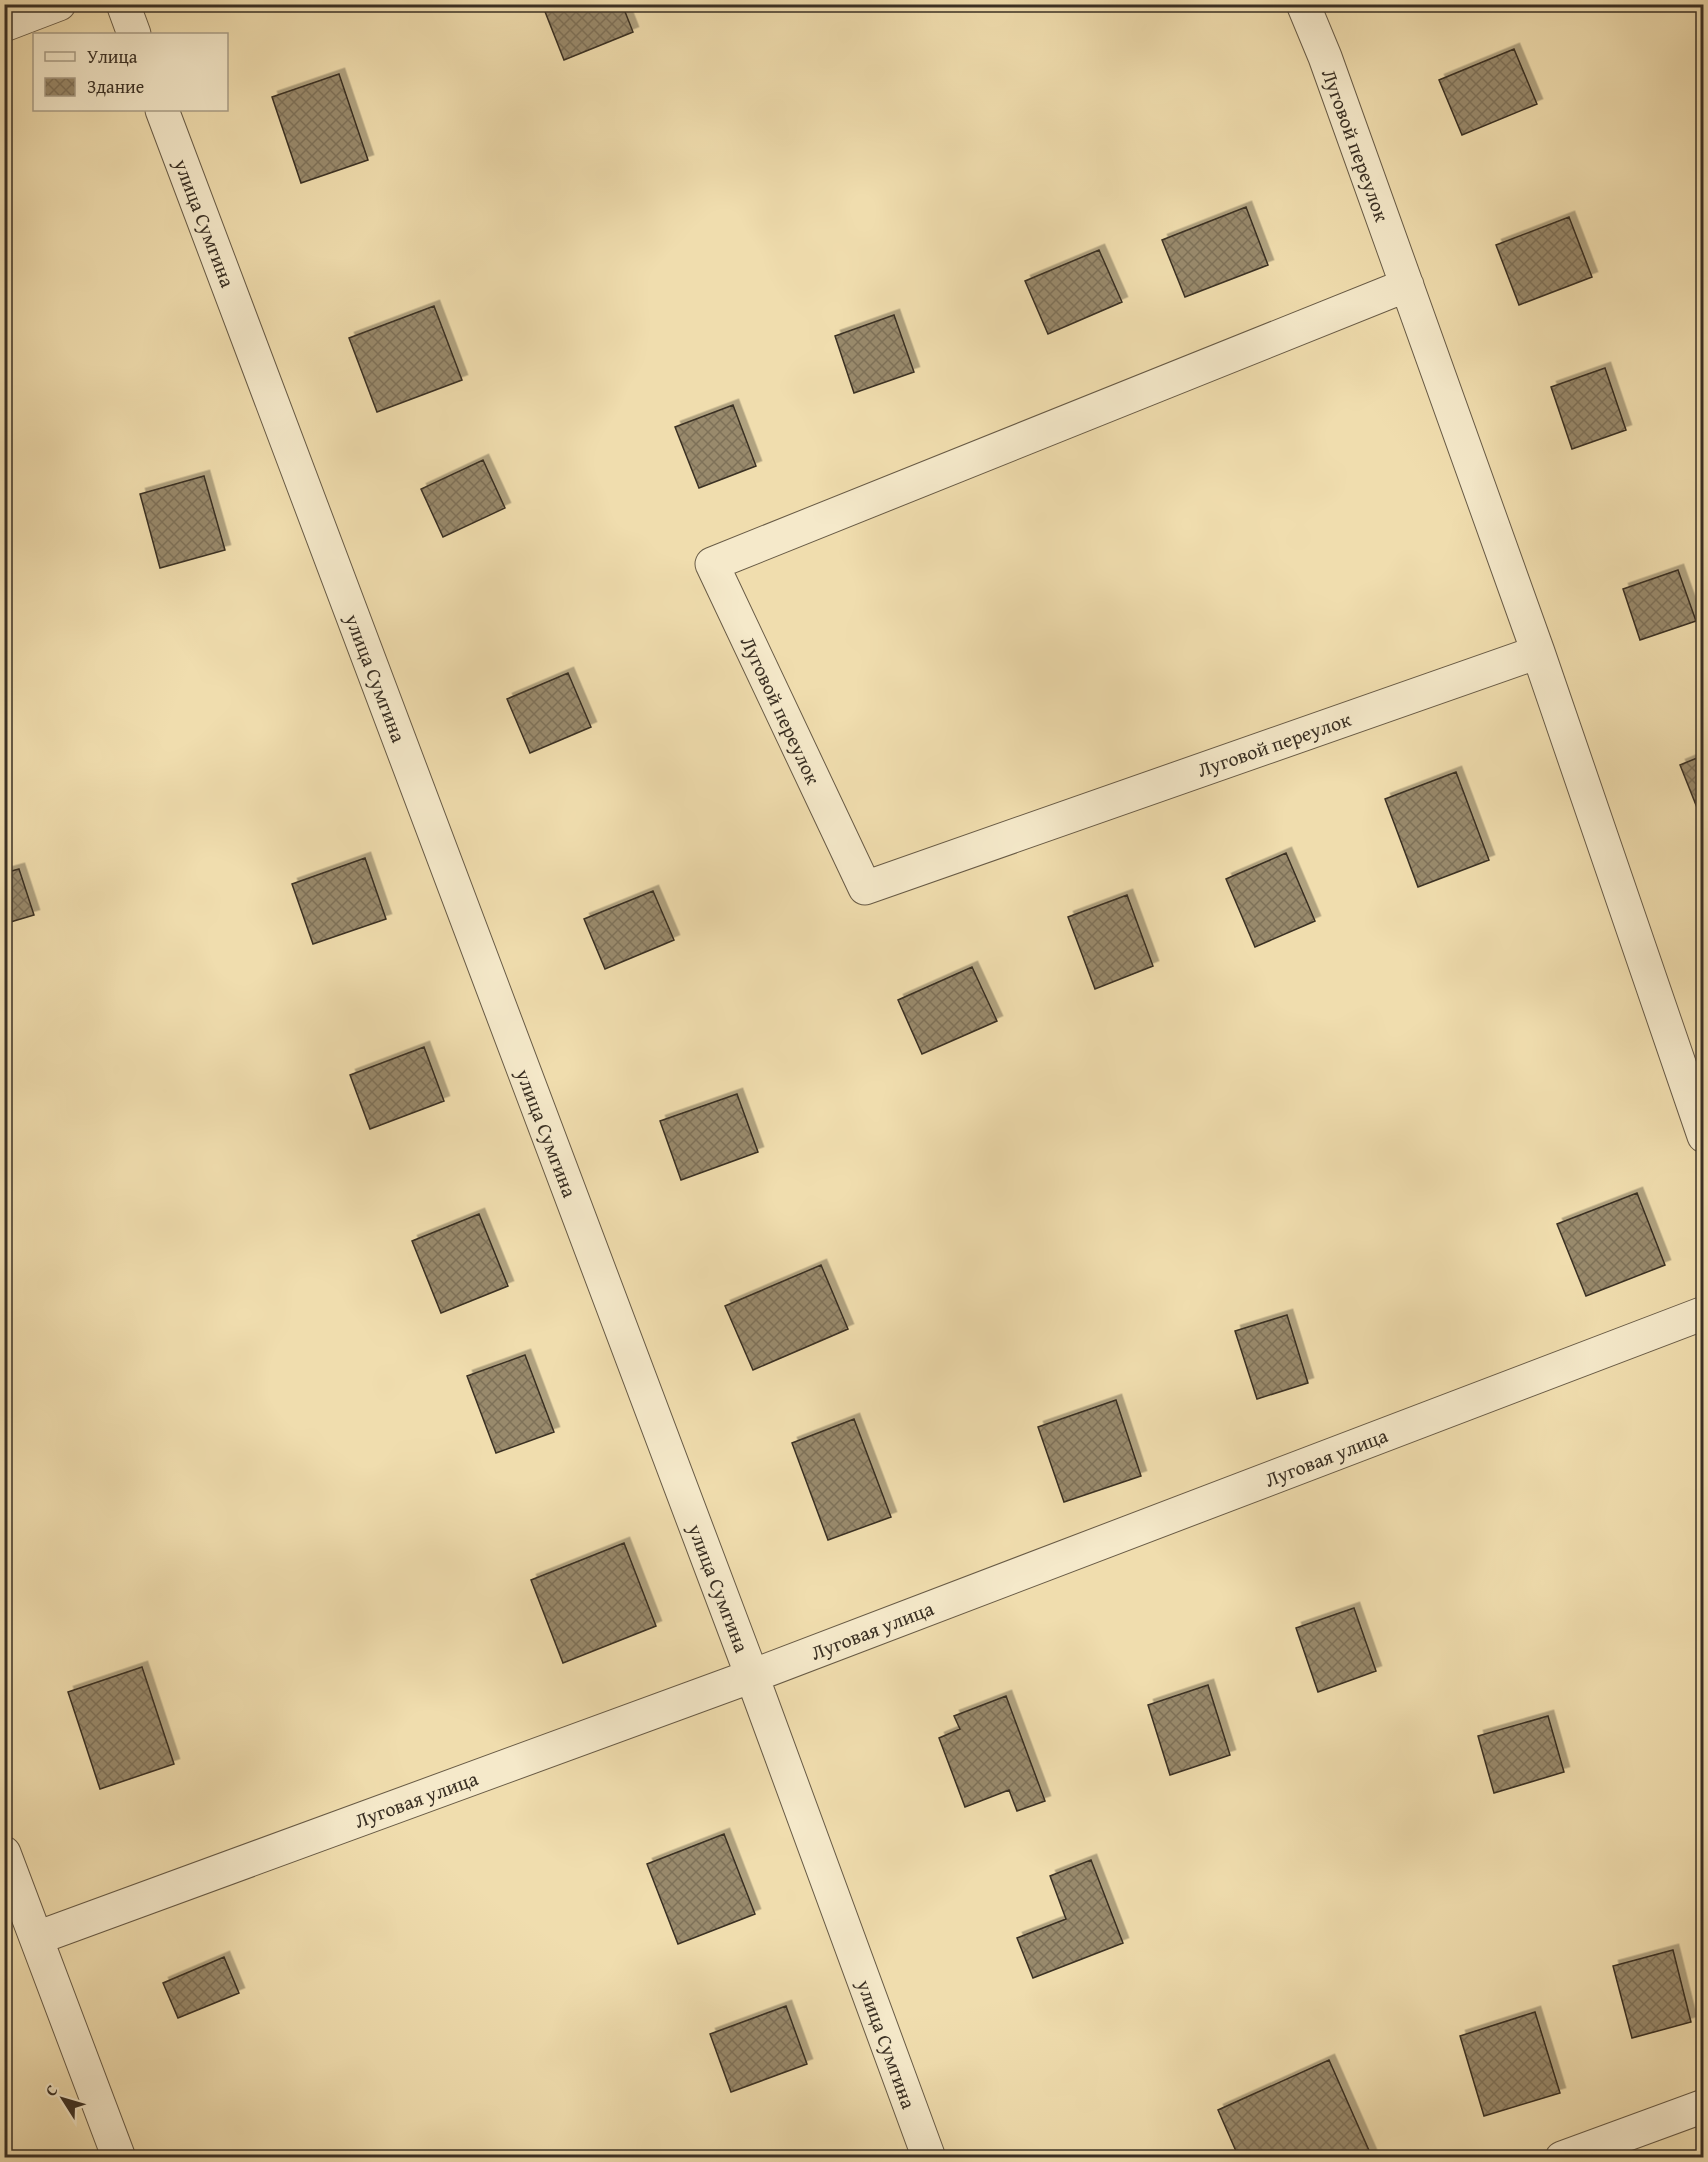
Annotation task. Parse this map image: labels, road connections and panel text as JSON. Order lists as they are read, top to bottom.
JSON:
{
  "streets": {
    "street": ["Луговой переулок", "улица Сумгина", "Луговая улица"]
  },
  "crossings": [
    ["улица Сумгина", "Луговая улица"]
  ],
  "legend": ["Улица", "Здание"],
  "north": "top left"
}
